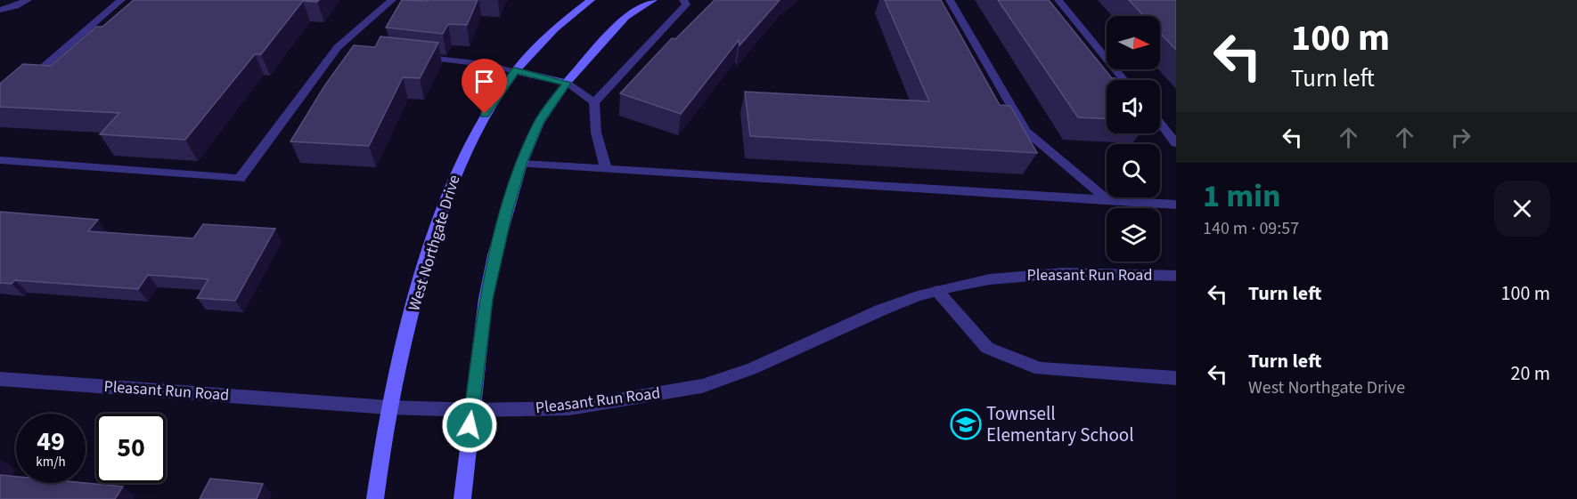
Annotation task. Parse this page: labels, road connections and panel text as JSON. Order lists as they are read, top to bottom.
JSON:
{
  "streets": {
    "main road": ["West Northgate Drive"],
    "street": ["Pleasant Run Road"]
  },
  "crossings": [
    ["West Northgate Drive", "Pleasant Run Road"]
  ],
  "places": {
    "school or university": ["Townsell Elementary School"]
  },
  "north": "right",
  "page": {
    "turn": ["100 m", "Turn left"],
    "heading": ["1 min", "140 m · 09:57"],
    "list": [
      {
        "name": "Turn left",
        "value": "100 m"
      },
      {
        "name": "Turn left",
        "note": "West Northgate Drive",
        "value": "20 m"
      }
    ],
    "speed": "49 km/h",
    "limit": "50"
  }
}
